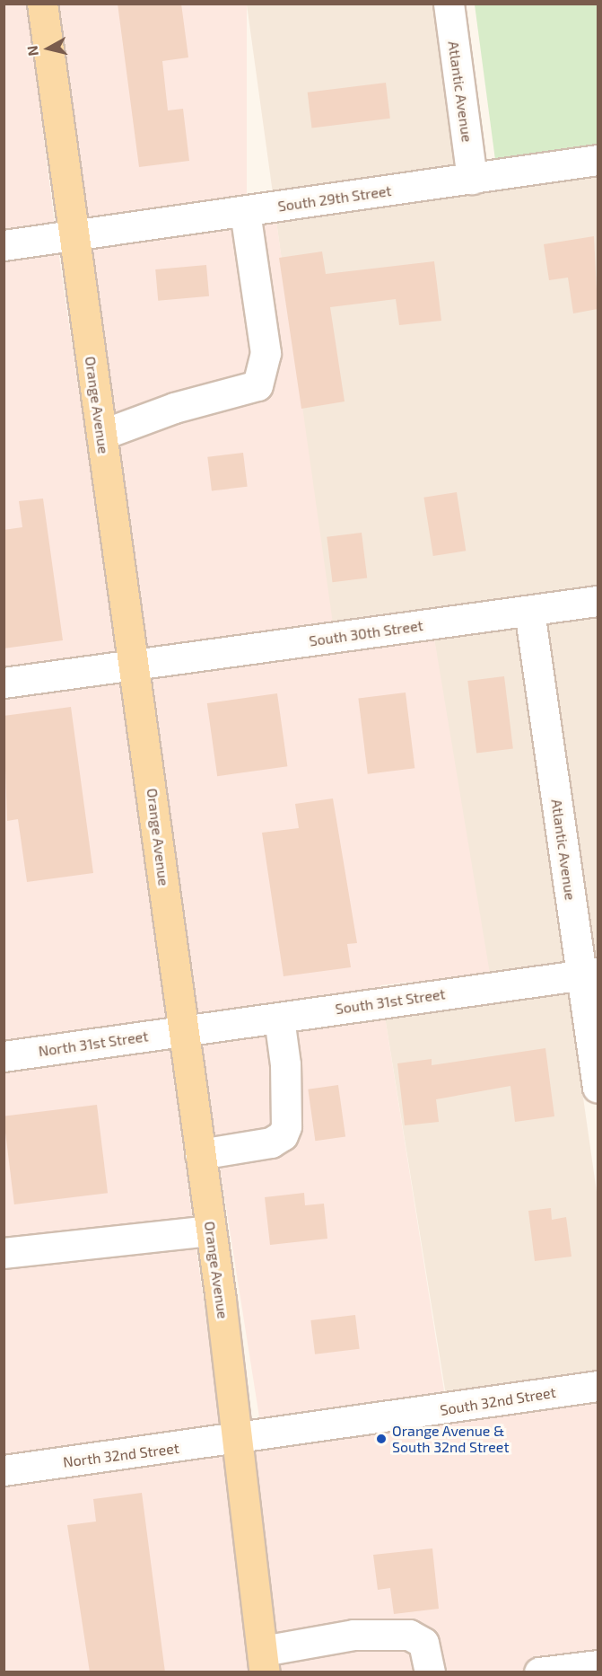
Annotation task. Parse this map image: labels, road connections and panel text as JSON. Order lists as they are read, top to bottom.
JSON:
{
  "streets": {
    "main road": ["Orange Avenue"],
    "street": [
      "Atlantic Avenue",
      "South 29th Street",
      "South 30th Street",
      "South 31st Street",
      "North 31st Street",
      "South 32nd Street",
      "North 32nd Street"
    ]
  },
  "crossings": [
    ["Atlantic Avenue", "South 29th Street"],
    ["Atlantic Avenue", "South 30th Street"],
    ["Atlantic Avenue", "South 31st Street"],
    ["South 29th Street", "Orange Avenue"],
    ["Orange Avenue", "South 30th Street"],
    ["Orange Avenue", "South 31st Street"],
    ["Orange Avenue", "North 31st Street"],
    ["Orange Avenue", "South 32nd Street"],
    ["Orange Avenue", "North 32nd Street"],
    ["South 31st Street", "North 31st Street"],
    ["South 32nd Street", "North 32nd Street"]
  ],
  "places": ["Orange Avenue & South 32nd Street"],
  "north": "left"
}
